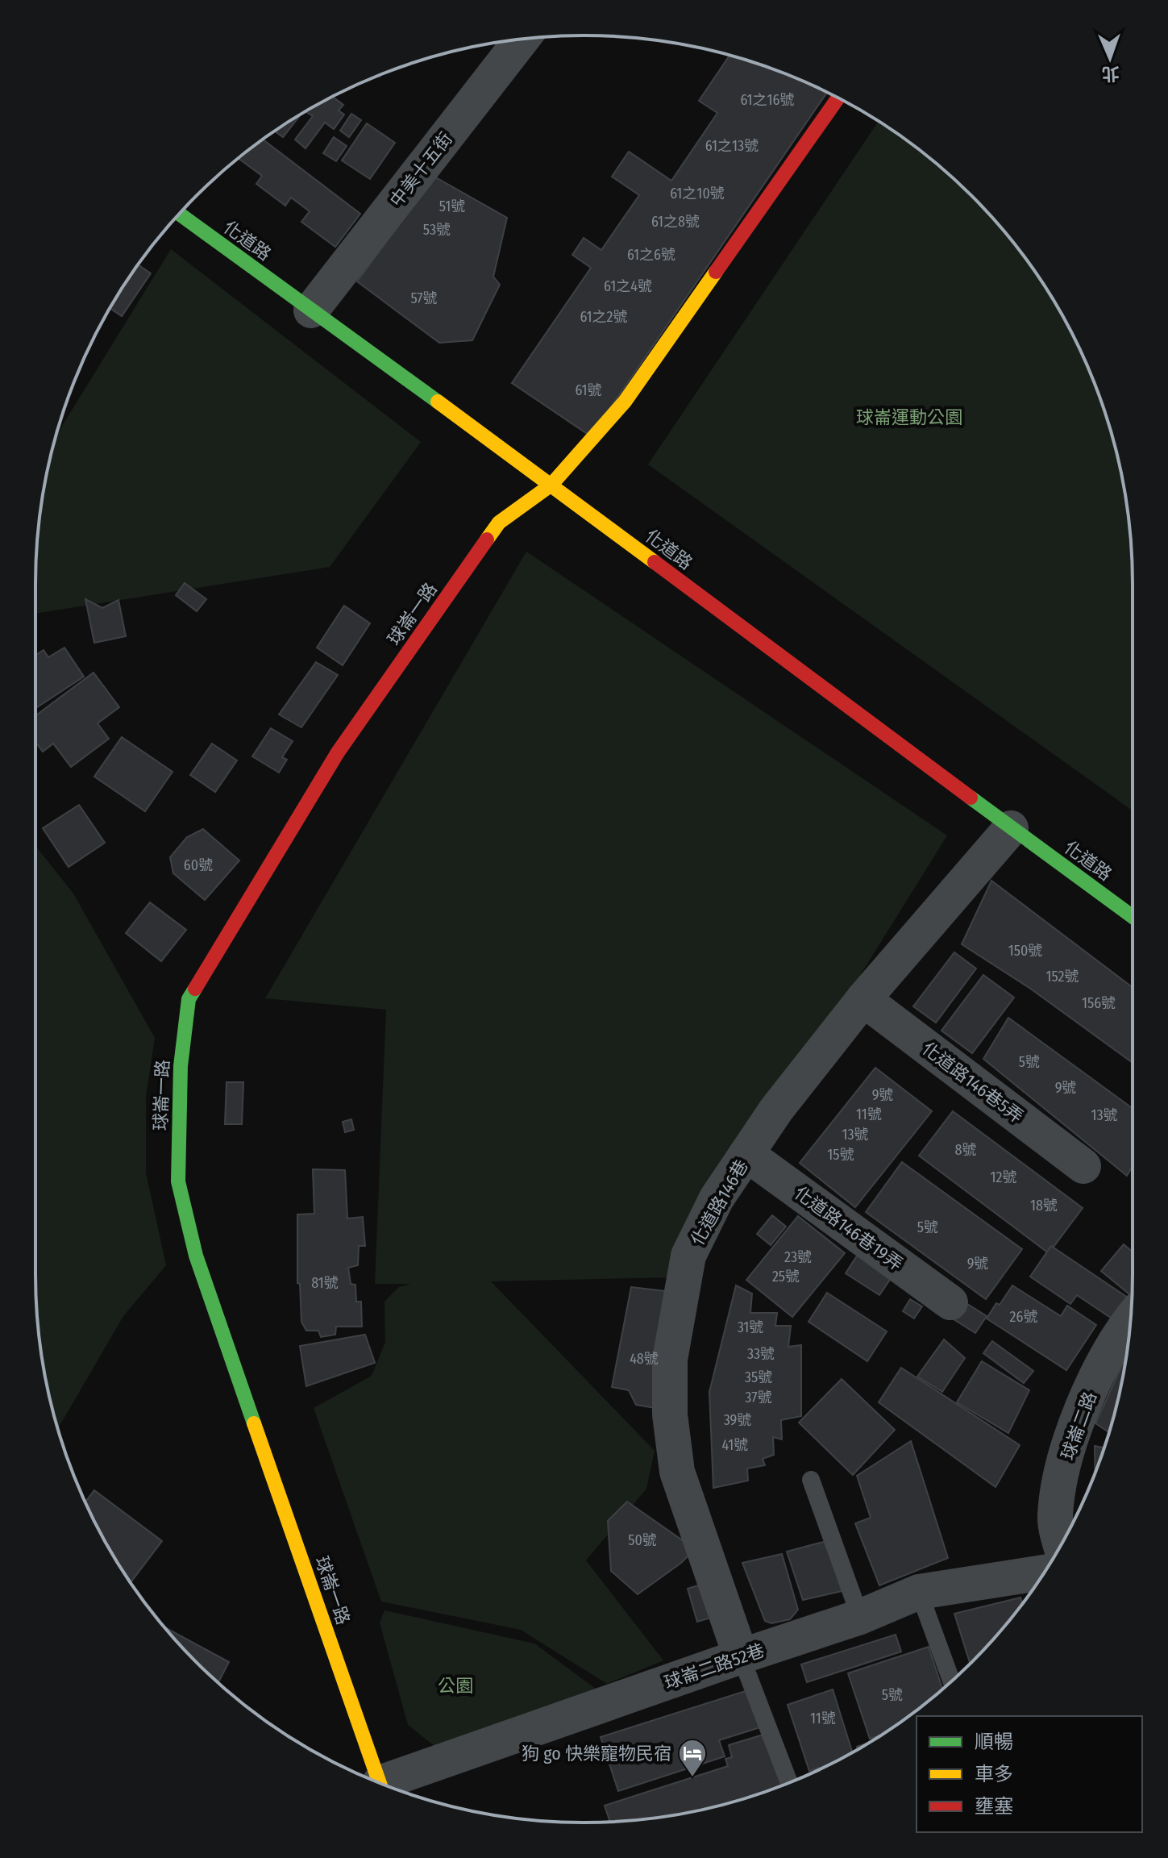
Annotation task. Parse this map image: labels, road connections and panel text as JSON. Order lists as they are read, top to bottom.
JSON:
{
  "streets": {
    "street": [
      "中美十五街",
      "化道路",
      "球崙一路",
      "化道路146巷5弄",
      "化道路146巷",
      "化道路146巷19弄",
      "球崙二路",
      "球崙二路52巷"
    ]
  },
  "crossings": [
    ["中美十五街", "化道路"],
    ["化道路", "球崙一路"],
    ["化道路", "化道路146巷"],
    ["化道路146巷5弄", "化道路146巷"],
    ["化道路146巷", "化道路146巷19弄"],
    ["化道路146巷", "球崙二路52巷"]
  ],
  "parks": ["球崙運動公園", "公園"],
  "places": {
    "hotel": ["狗 go 快樂寵物民宿"]
  },
  "house_numbers": [
    "61之16號",
    "61之13號",
    "61之10號",
    "51號",
    "61之8號",
    "53號",
    "61之6號",
    "61之4號",
    "57號",
    "61之2號",
    "61號",
    "60號",
    "150號",
    "152號",
    "156號",
    "5號",
    "9號",
    "9號",
    "11號",
    "13號",
    "13號",
    "8號",
    "15號",
    "12號",
    "18號",
    "5號",
    "23號",
    "9號",
    "25號",
    "81號",
    "26號",
    "31號",
    "33號",
    "48號",
    "35號",
    "37號",
    "39號",
    "41號",
    "50號",
    "5號",
    "11號"
  ],
  "legend": ["順暢", "車多", "壅塞"],
  "north": "bottom"
}
